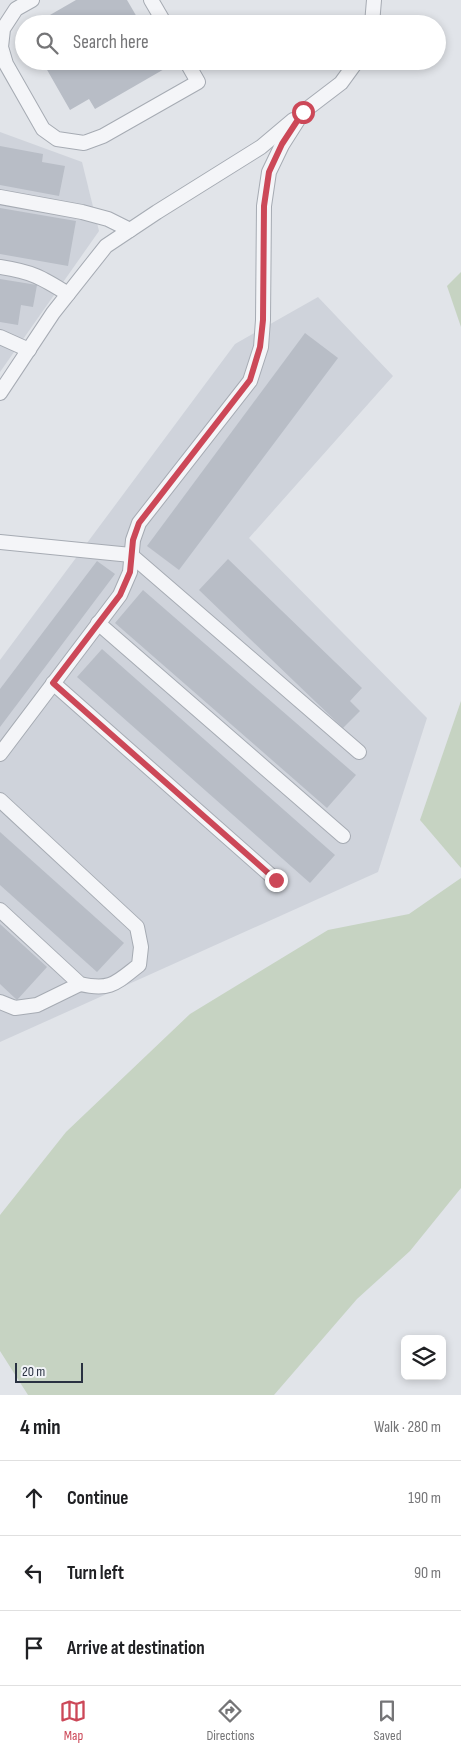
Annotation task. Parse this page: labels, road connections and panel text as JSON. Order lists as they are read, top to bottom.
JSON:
{
  "scale_bar": "20 m",
  "page": {
    "search": "Search here",
    "scale": "20 m",
    "heading": ["4 min", "Walk · 280 m"],
    "list": [
      ["Continue", "190 m"],
      ["Turn left", "90 m"],
      "Arrive at destination"
    ],
    "nav": ["Map", "Directions", "Saved"]
  }
}
